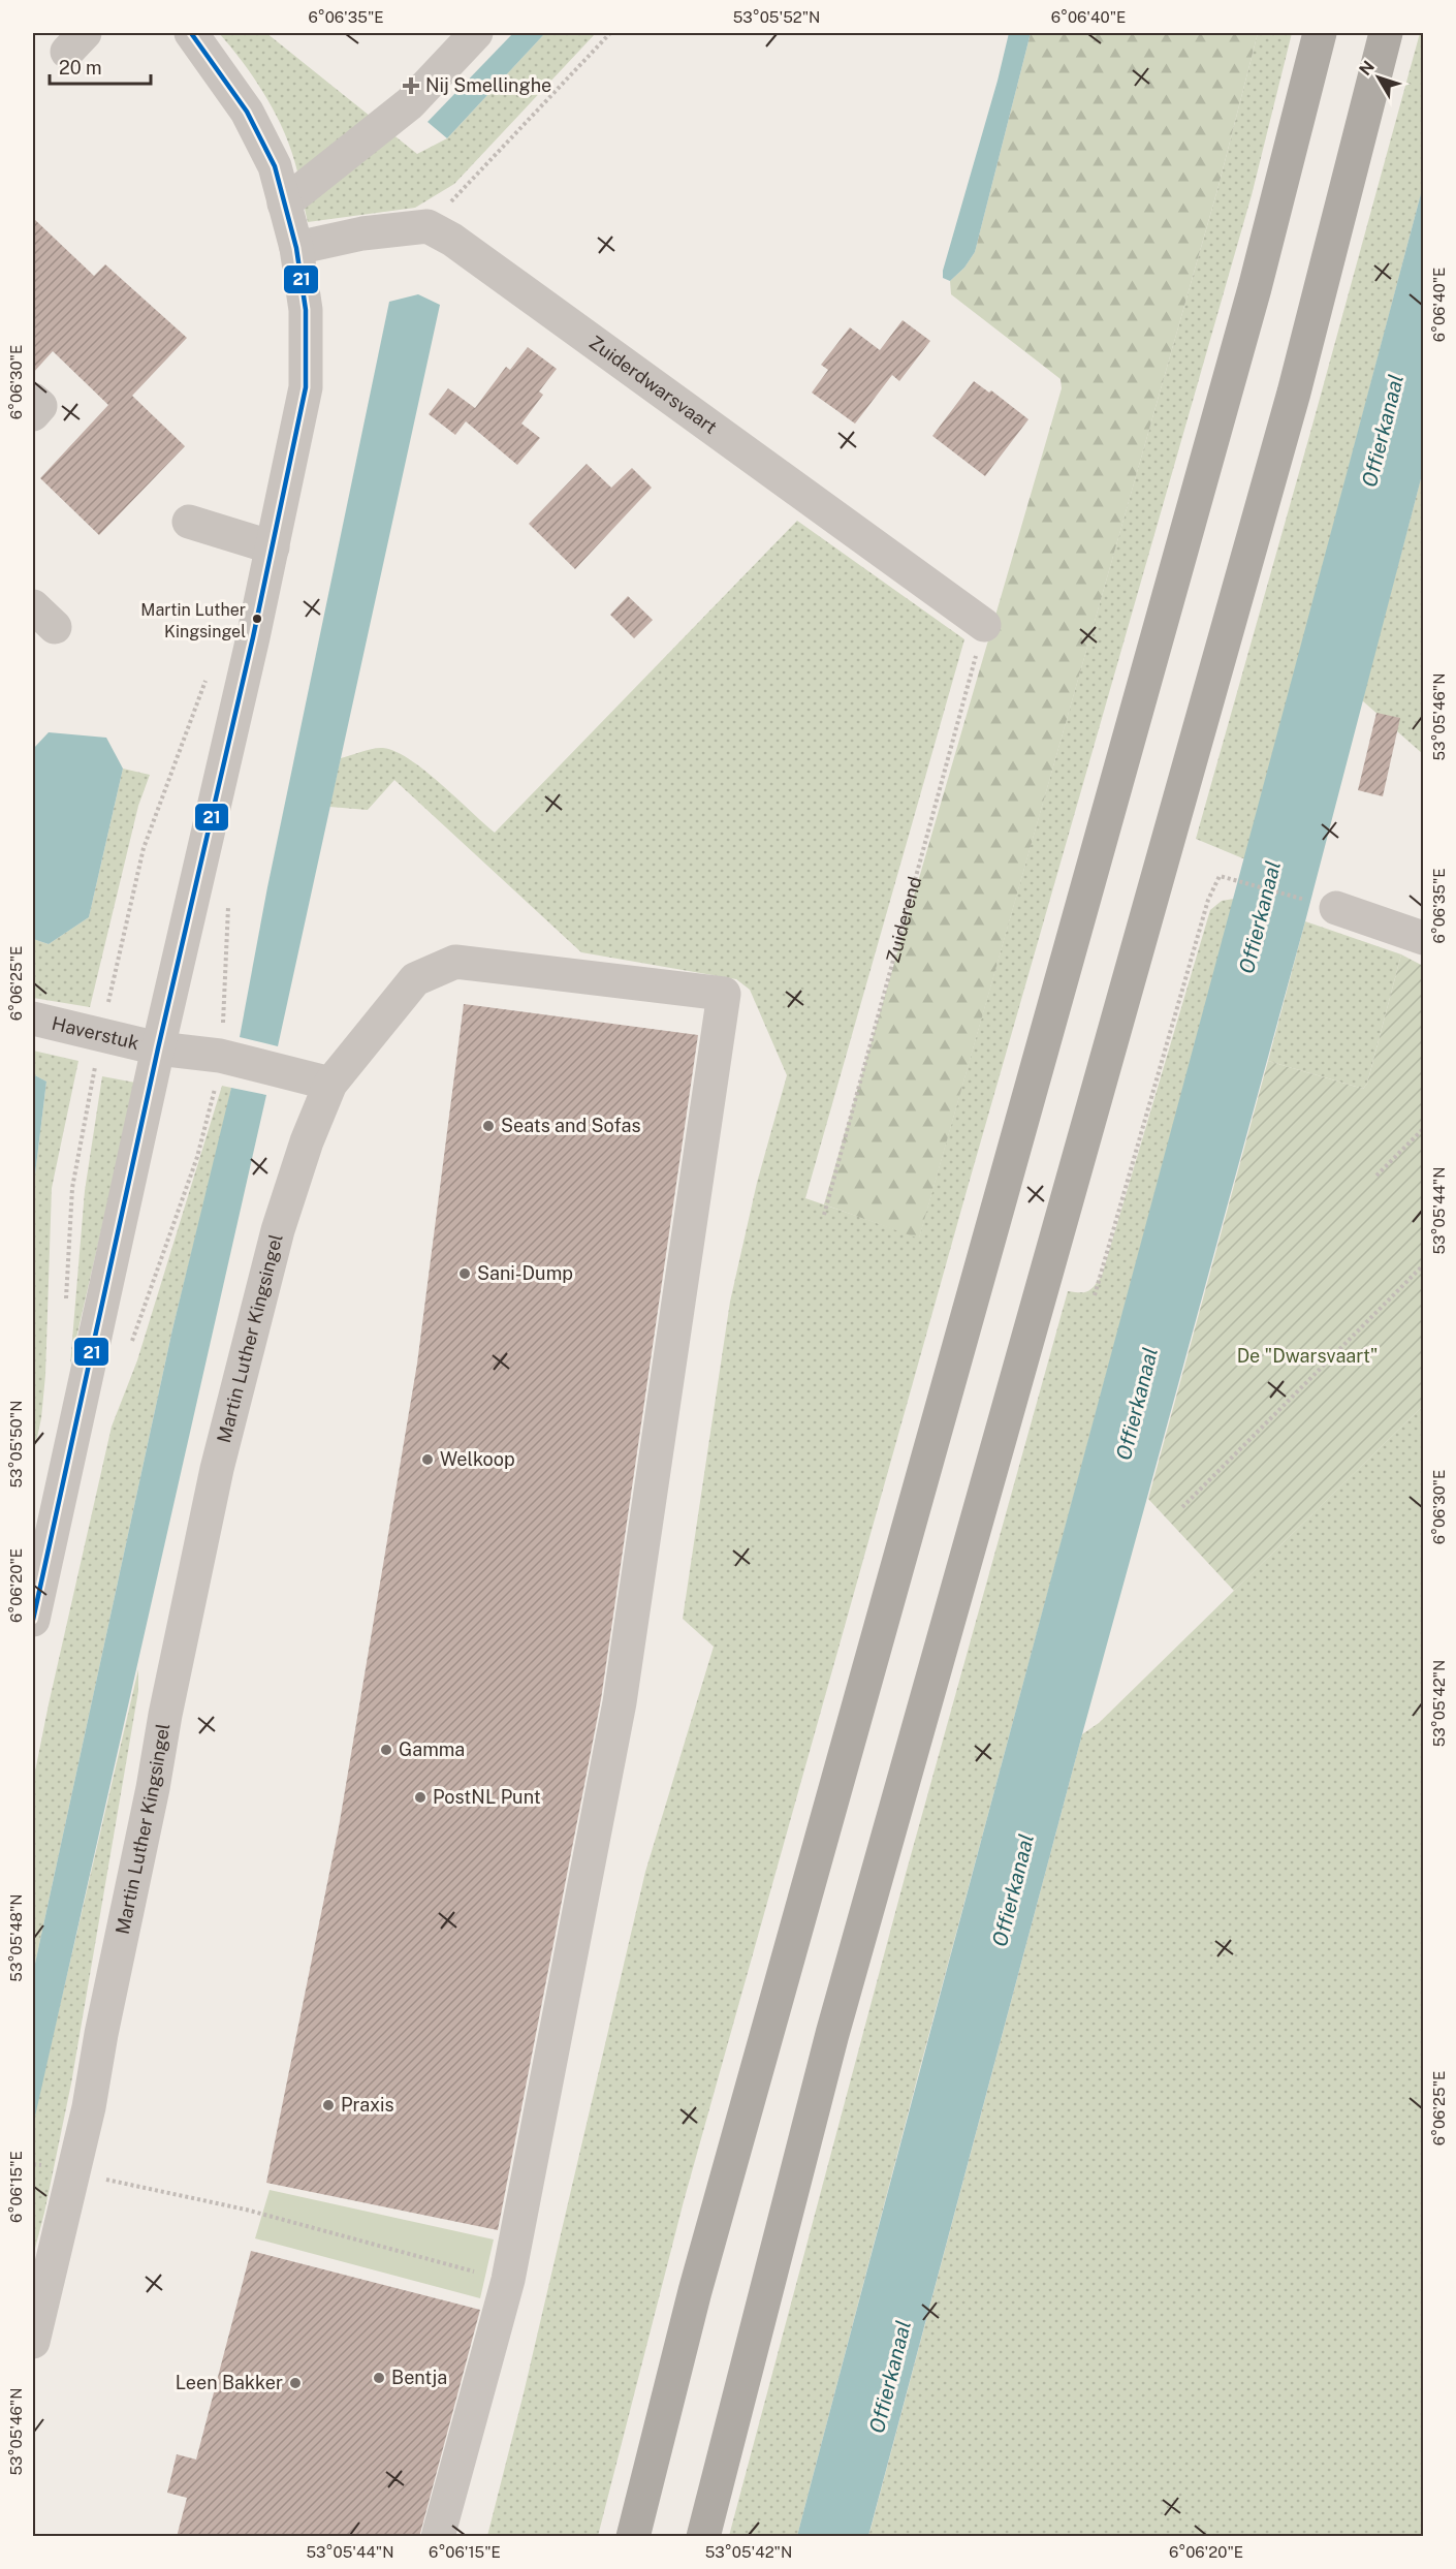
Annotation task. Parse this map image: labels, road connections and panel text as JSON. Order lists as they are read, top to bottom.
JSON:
{
  "streets": {
    "street": ["Zuiderdwarsvaart", "Haverstuk", "Martin Luther Kingsingel"],
    "path": ["Zuiderend"]
  },
  "crossings": [
    ["Zuiderdwarsvaart", "Zuiderend"]
  ],
  "water": ["Offierkanaal"],
  "parks": ["De \"Dwarsvaart\""],
  "places": {
    "health": ["Nij Smellinghe"],
    "other": [
      "Martin Luther Kingsingel",
      "Seats and Sofas",
      "Sani-Dump",
      "Welkoop",
      "Gamma",
      "PostNL Punt",
      "Praxis",
      "Bentja",
      "Leen Bakker"
    ]
  },
  "lines": ["transit line 21"],
  "scale_bar": "20 m",
  "north": "top left",
  "coordinates": [
    "6°06'35\"E",
    "53°05'52\"N",
    "6°06'40\"E",
    "6°06'30\"E",
    "53°05'46\"N",
    "6°06'25\"E",
    "53°05'44\"N",
    "53°05'50\"N",
    "6°06'20\"E",
    "53°05'42\"N",
    "53°05'48\"N",
    "6°06'15\"E"
  ]
}
